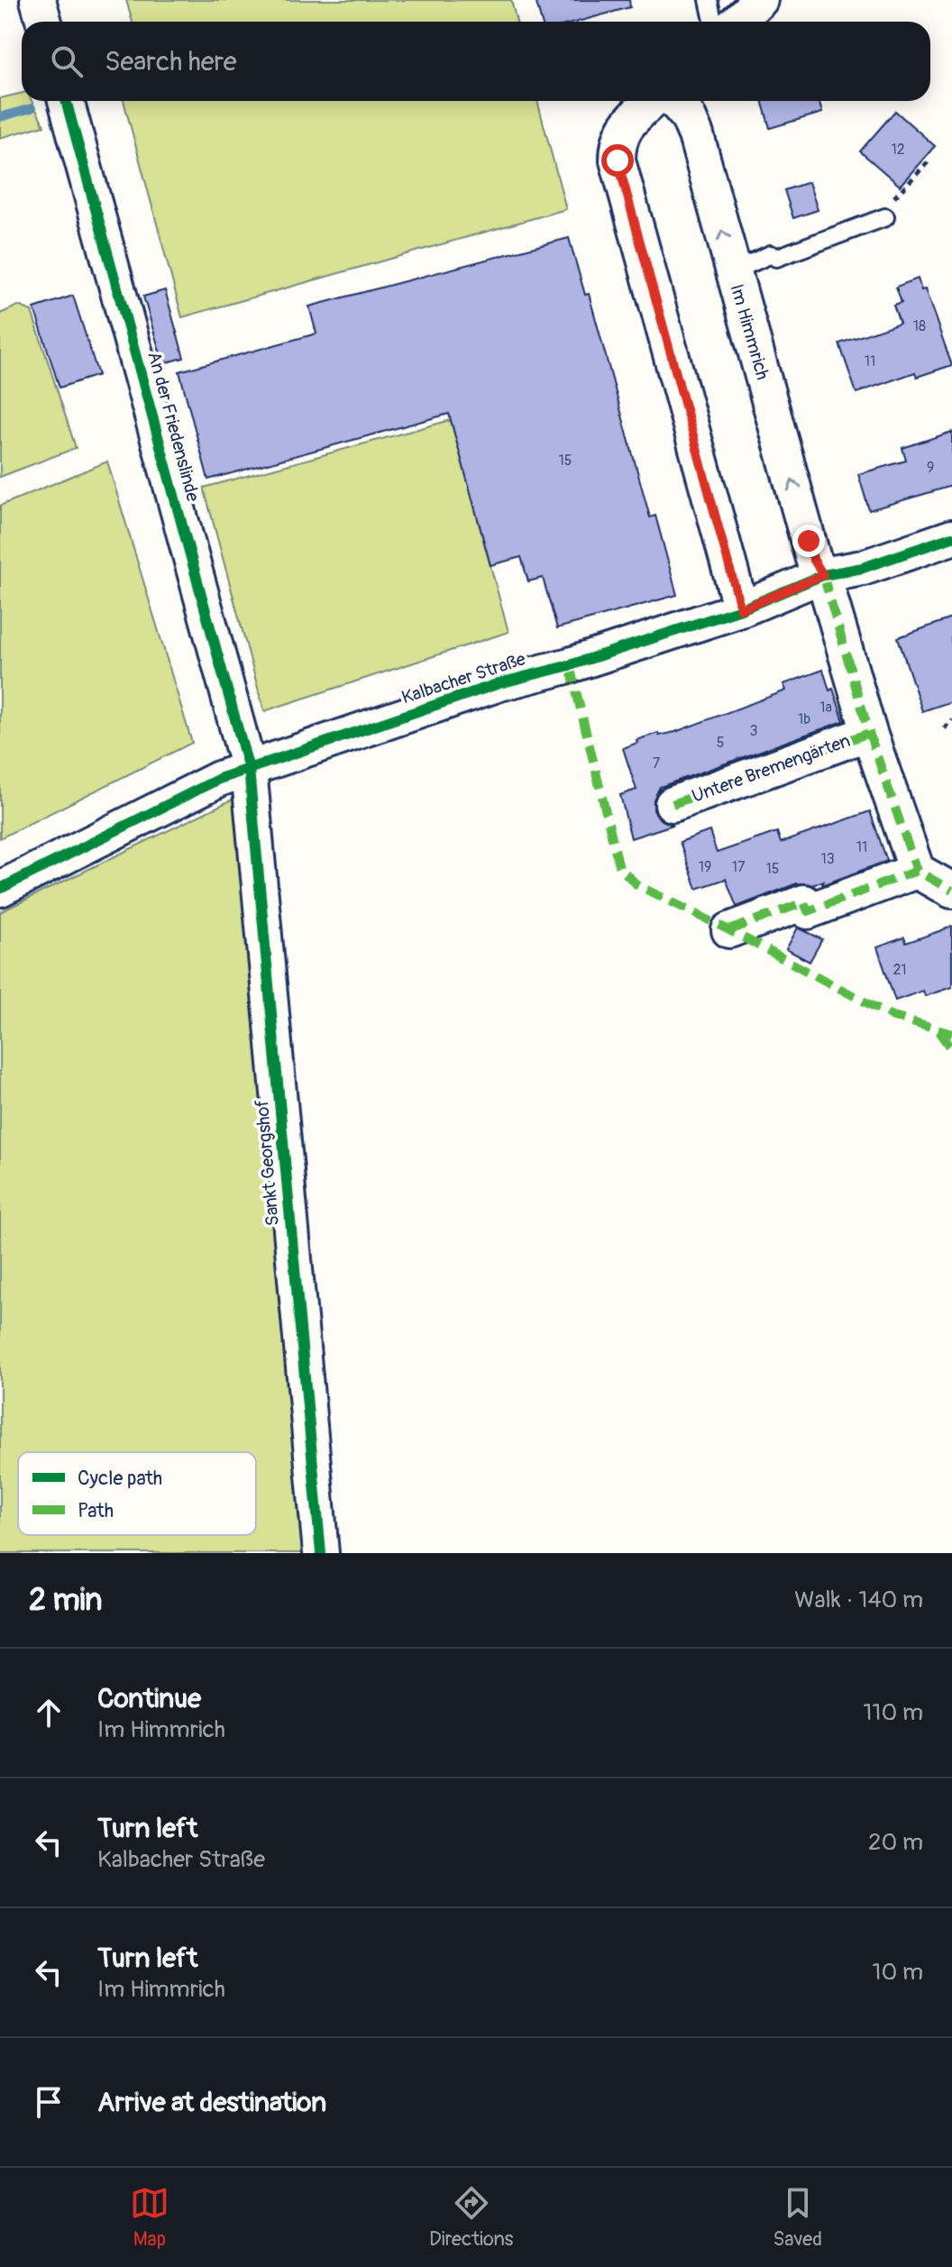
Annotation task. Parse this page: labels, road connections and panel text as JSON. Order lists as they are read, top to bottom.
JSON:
{
  "streets": {
    "street": [
      "Im Himmrich",
      "An der Friedenslinde",
      "Kalbacher Straße",
      "Untere Bremengärten",
      "Sankt Georgshof"
    ]
  },
  "crossings": [
    ["Im Himmrich", "Kalbacher Straße"],
    ["Im Himmrich", "Untere Bremengärten"],
    ["An der Friedenslinde", "Kalbacher Straße"],
    ["An der Friedenslinde", "Sankt Georgshof"],
    ["Kalbacher Straße", "Untere Bremengärten"],
    ["Kalbacher Straße", "Sankt Georgshof"]
  ],
  "house_numbers": [
    "12",
    "18",
    "11",
    "15",
    "9",
    "1a",
    "1b",
    "3",
    "5",
    "7",
    "11",
    "13",
    "19",
    "17",
    "15",
    "21"
  ],
  "legend": ["Cycle path", "Path"],
  "page": {
    "search": "Search here",
    "heading": ["2 min", "Walk · 140 m"],
    "list": [
      ["Continue", "Im Himmrich", "110 m"],
      ["Turn left", "Kalbacher Straße", "20 m"],
      ["Turn left", "Im Himmrich", "10 m"],
      "Arrive at destination"
    ],
    "nav": ["Map", "Directions", "Saved"]
  }
}
